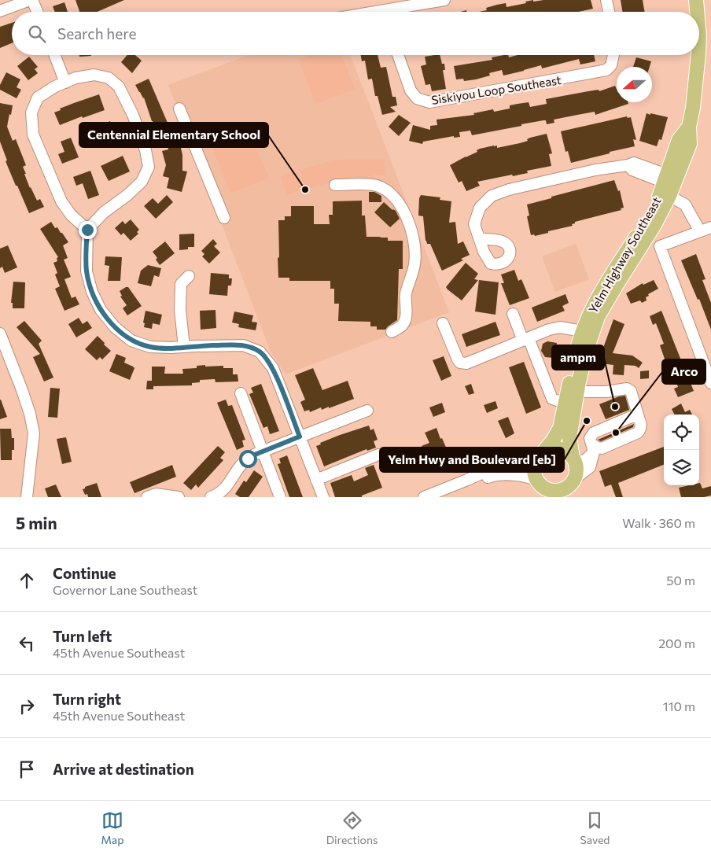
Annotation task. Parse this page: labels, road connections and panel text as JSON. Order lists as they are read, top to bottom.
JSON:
{
  "streets": {
    "main road": ["Yelm Highway Southeast"],
    "street": ["Siskiyou Loop Southeast"]
  },
  "places": [
    "Centennial Elementary School",
    "ampm",
    "Yelm Hwy and Boulevard [eb]",
    "Arco"
  ],
  "north": "left",
  "page": {
    "search": "Search here",
    "heading": ["5 min", "Walk · 360 m"],
    "list": [
      ["Continue", "Governor Lane Southeast", "50 m"],
      ["Turn left", "45th Avenue Southeast", "200 m"],
      ["Turn right", "45th Avenue Southeast", "110 m"],
      "Arrive at destination"
    ],
    "nav": ["Map", "Directions", "Saved"]
  }
}
